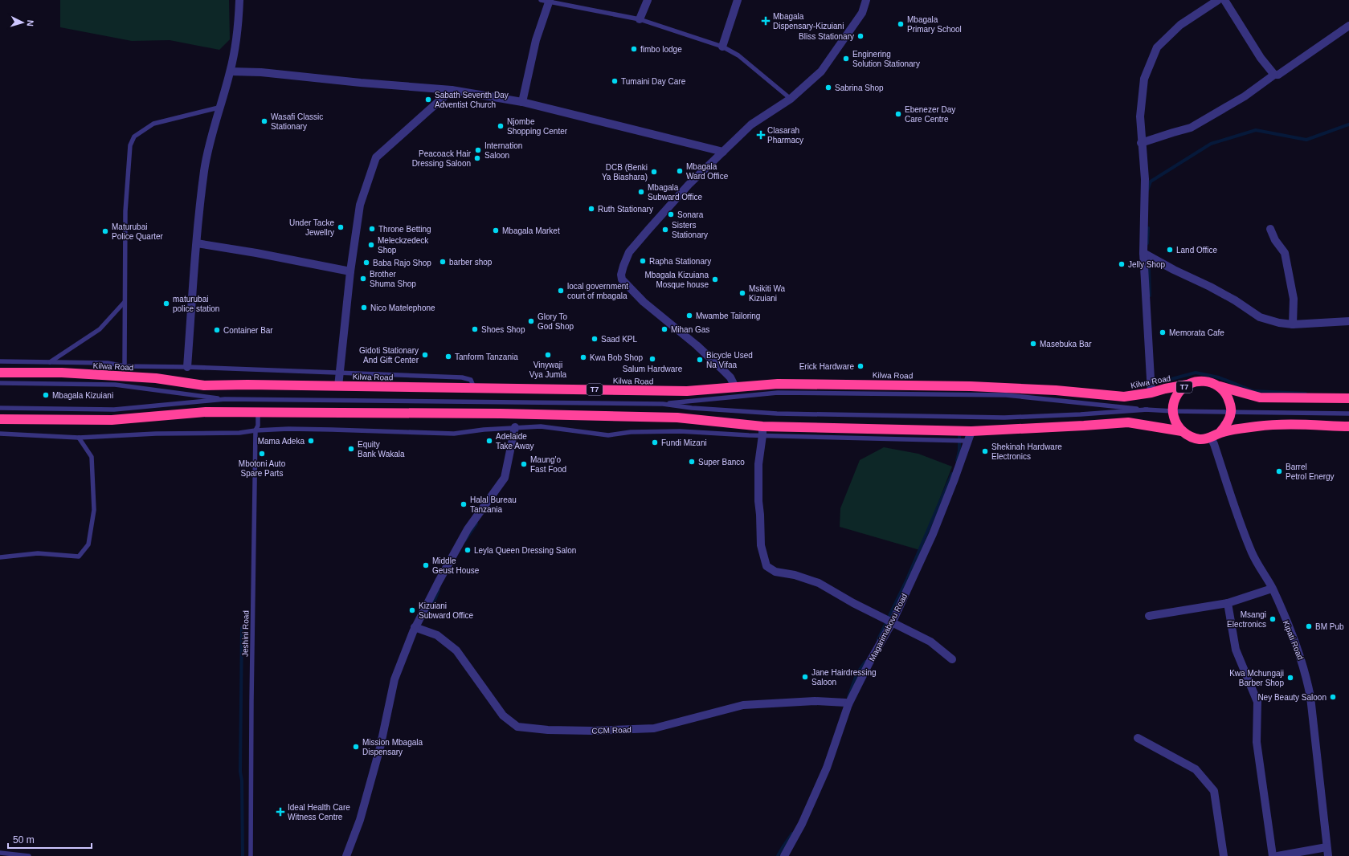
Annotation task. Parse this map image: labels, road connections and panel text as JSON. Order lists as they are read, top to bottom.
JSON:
{
  "streets": {
    "highway": ["Kilwa Road", "T7"],
    "street": ["Magarimabovu Road", "Kipati Road", "CCM Road"],
    "lane": ["Jeshini Road"]
  },
  "crossings": [
    ["Kilwa Road", "T7"],
    ["Magarimabovu Road", "CCM Road"]
  ],
  "places": {
    "health": ["Mbagala Dispensary-Kizuiani", "Clasarah Pharmacy", "Ideal Health Care Witness Centre"],
    "other": [
      "Mbagala Primary School",
      "Bliss Stationary",
      "fimbo lodge",
      "Enginering Solution Stationary",
      "Tumaini Day Care",
      "Sabrina Shop",
      "Sabath Seventh Day Adventist Church",
      "Ebenezer Day Care Centre",
      "Wasafi Classic Stationary",
      "Njombe Shopping Center",
      "Internation Saloon",
      "Peacoack Hair Dressing Saloon",
      "Mbagala Ward Office",
      "DCB (Benki Ya Biashara)",
      "Mbagala Subward Office",
      "Ruth Stationary",
      "Sonara",
      "Under Tacke Jewellry",
      "Throne Betting",
      "Sisters Stationary",
      "Mbagala Market",
      "Maturubai Police Quarter",
      "Meleckzedeck Shop",
      "Land Office",
      "Rapha Stationary",
      "barber shop",
      "Baba Rajo Shop",
      "Jelly Shop",
      "Brother Shuma Shop",
      "Mbagala Kizuiana Mosque house",
      "local government court of mbagala",
      "Msikiti Wa Kizuiani",
      "maturubai police station",
      "Nico Matelephone",
      "Mwambe Tailoring",
      "Glory To God Shop",
      "Shoes Shop",
      "Mihan Gas",
      "Container Bar",
      "Memorata Cafe",
      "Saad KPL",
      "Masebuka Bar",
      "Gidoti Stationary And Gift Center",
      "Vinywaji Vya Jumla",
      "Tanform Tanzania",
      "Kwa Bob Shop",
      "Salum Hardware",
      "Bicycle Used Na Vifaa",
      "Erick Hardware",
      "Mbagala Kizuiani",
      "Mama Adeka",
      "Adelaide Take Away",
      "Fundi Mizani",
      "Equity Bank Wakala",
      "Shekinah Hardware Electronics",
      "Mbotoni Auto Spare Parts",
      "Super Banco",
      "Maung'o Fast Food",
      "Barrel Petrol Energy",
      "Halal Bureau Tanzania",
      "Leyla Queen Dressing Salon",
      "Middle Geust House",
      "Kizuiani Subward Office",
      "Msangi Electronics",
      "BM Pub",
      "Jane Hairdressing Saloon",
      "Kwa Mchungaji Barber Shop",
      "Ney Beauty Saloon",
      "Mission Mbagala Dispensary"
    ]
  },
  "scale_bar": "50 m",
  "north": "right"
}
